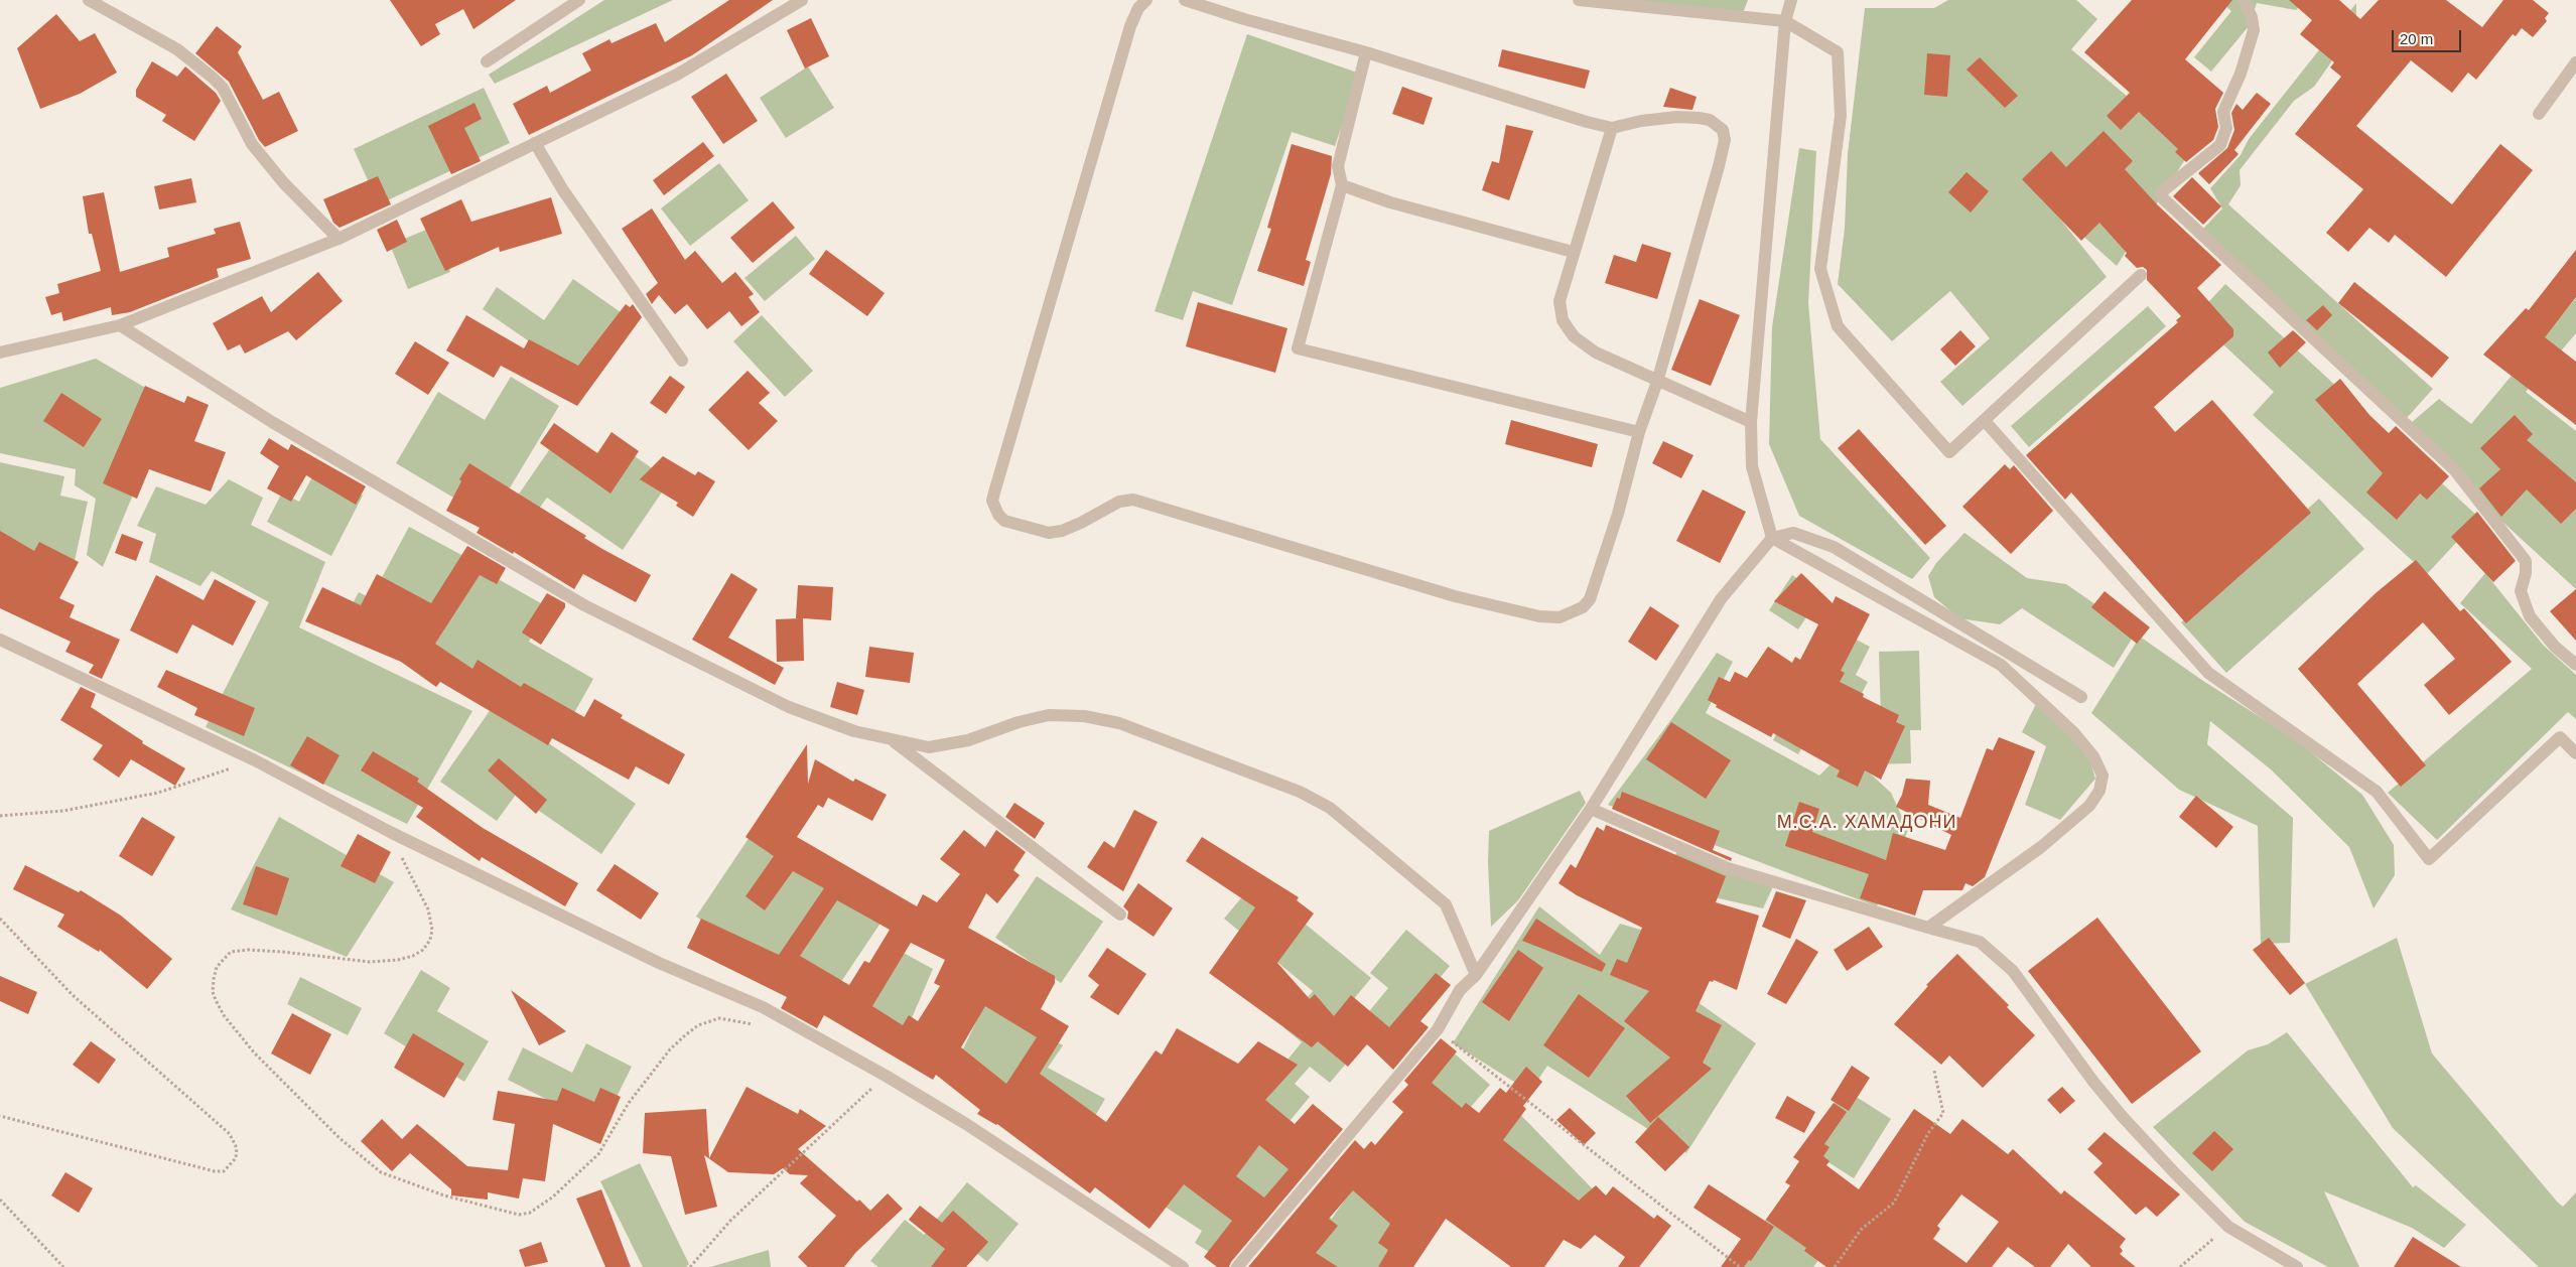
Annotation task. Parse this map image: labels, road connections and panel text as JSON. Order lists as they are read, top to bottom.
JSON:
{
  "districts": ["М.С.А. ХАМАДОНИ"],
  "scale_bar": "20 m"
}
